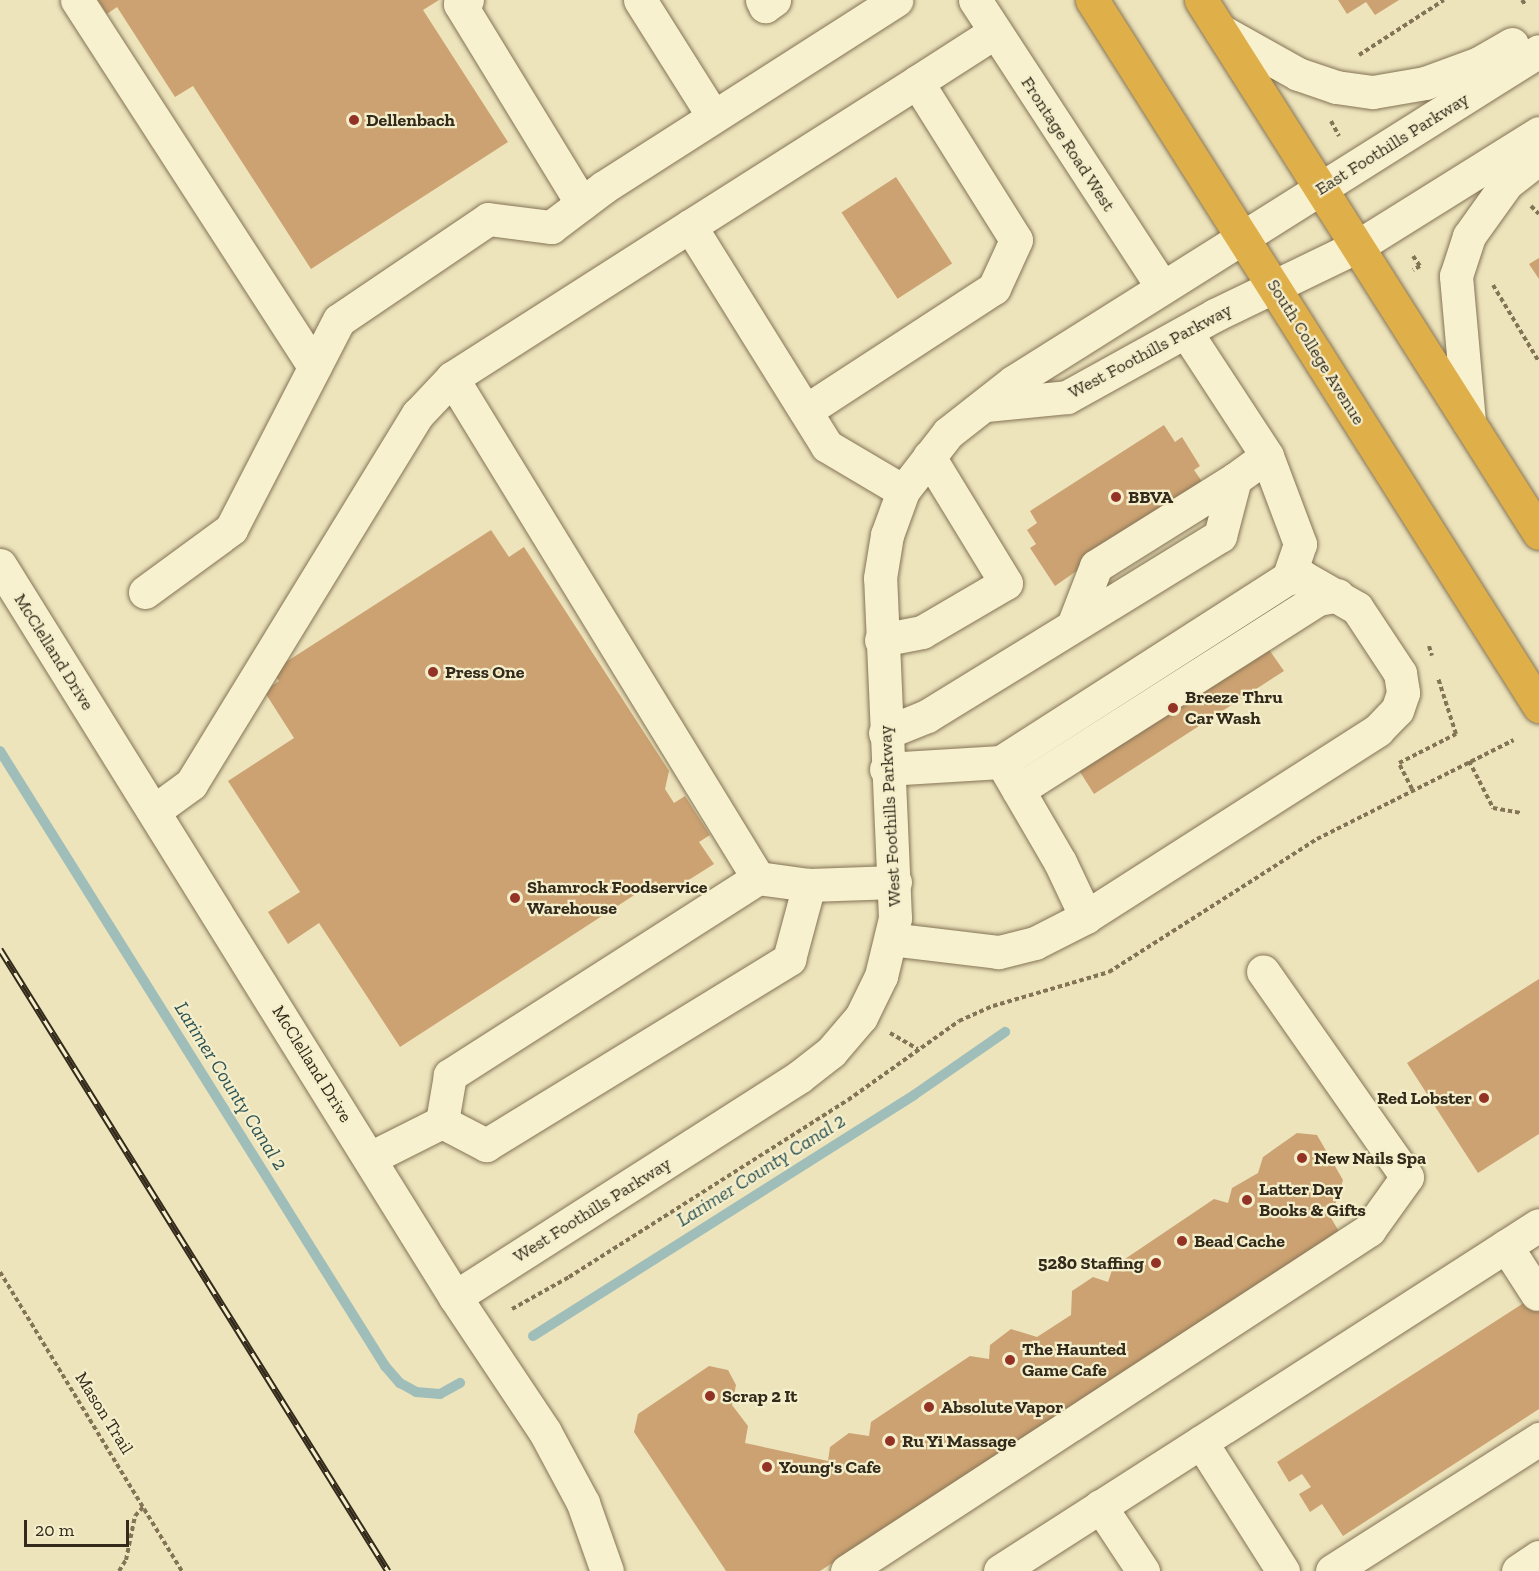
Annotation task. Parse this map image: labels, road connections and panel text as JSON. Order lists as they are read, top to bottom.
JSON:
{
  "streets": {
    "highway": ["South College Avenue"],
    "street": [
      "Frontage Road West",
      "East Foothills Parkway",
      "West Foothills Parkway",
      "McClelland Drive"
    ],
    "path": ["Mason Trail"]
  },
  "crossings": [
    ["Frontage Road West", "West Foothills Parkway"],
    ["East Foothills Parkway", "West Foothills Parkway"],
    ["East Foothills Parkway", "South College Avenue"],
    ["West Foothills Parkway", "South College Avenue"],
    ["West Foothills Parkway", "McClelland Drive"]
  ],
  "water": ["Larimer County Canal 2"],
  "places": [
    "Dellenbach",
    "BBVA",
    "Press One",
    "Breeze Thru Car Wash",
    "Shamrock Foodservice Warehouse",
    "Red Lobster",
    "New Nails Spa",
    "Latter Day Books & Gifts",
    "Bead Cache",
    "5280 Staffing",
    "The Haunted Game Cafe",
    "Scrap 2 It",
    "Absolute Vapor",
    "Ru Yi Massage",
    "Young's Cafe"
  ],
  "scale_bar": "20 m"
}
